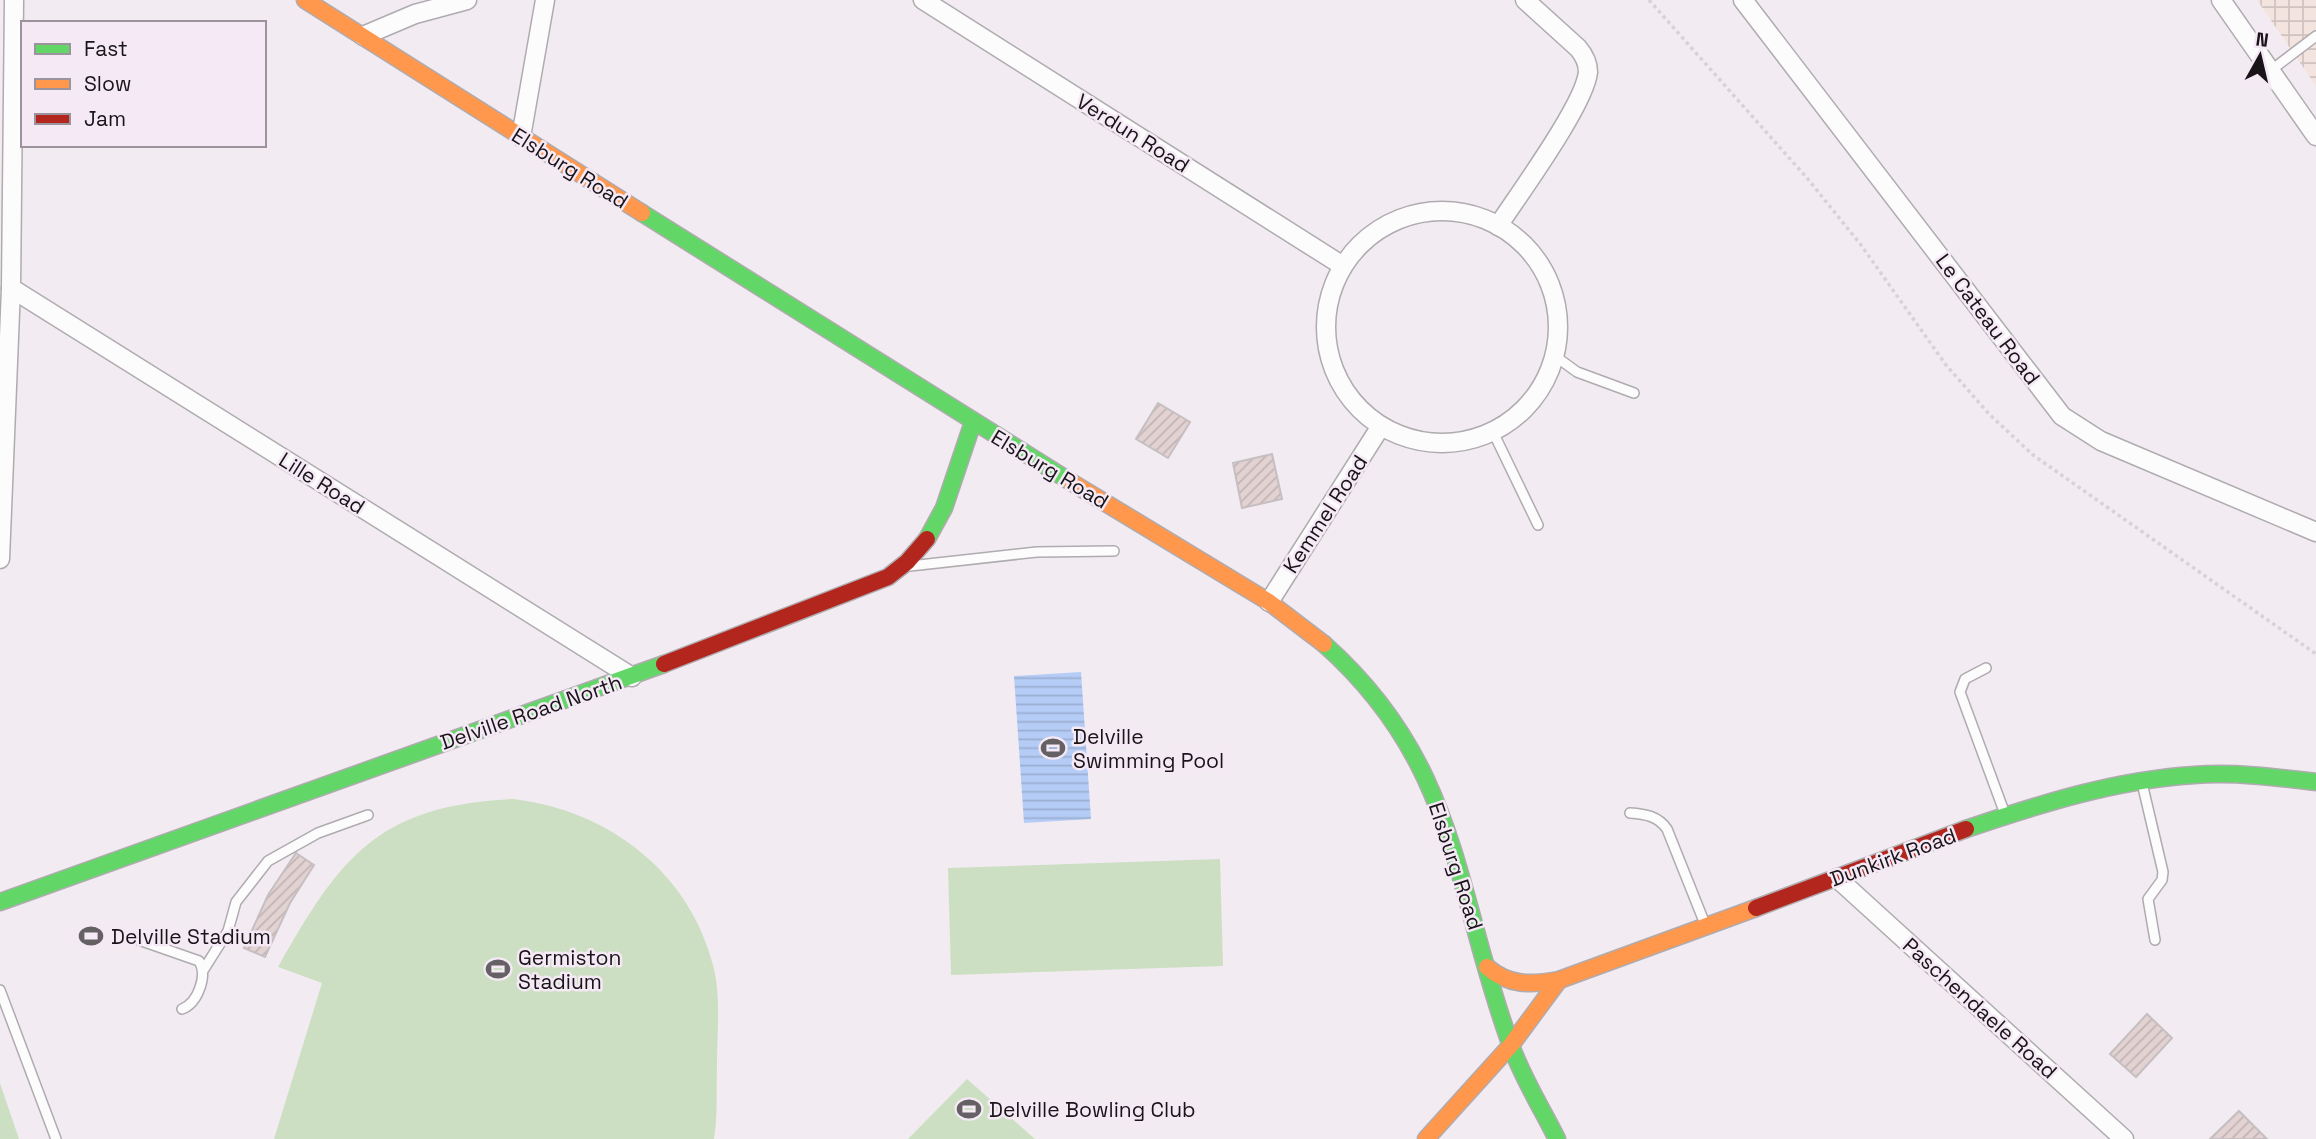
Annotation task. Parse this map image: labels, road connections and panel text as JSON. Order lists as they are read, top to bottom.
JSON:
{
  "streets": {
    "main road": ["Elsburg Road", "Delville Road North", "Dunkirk Road"],
    "street": [
      "Verdun Road",
      "Le Cateau Road",
      "Lille Road",
      "Kemmel Road",
      "Paschendaele Road"
    ]
  },
  "crossings": [
    ["Verdun Road", "Kemmel Road"],
    ["Elsburg Road", "Kemmel Road"],
    ["Elsburg Road", "Delville Road North"],
    ["Elsburg Road", "Dunkirk Road"],
    ["Lille Road", "Delville Road North"],
    ["Dunkirk Road", "Paschendaele Road"]
  ],
  "places": {
    "sports": [
      "Delville Swimming Pool",
      "Delville Stadium",
      "Germiston Stadium",
      "Delville Bowling Club"
    ]
  },
  "legend": ["Fast", "Slow", "Jam"],
  "north": "top"
}
